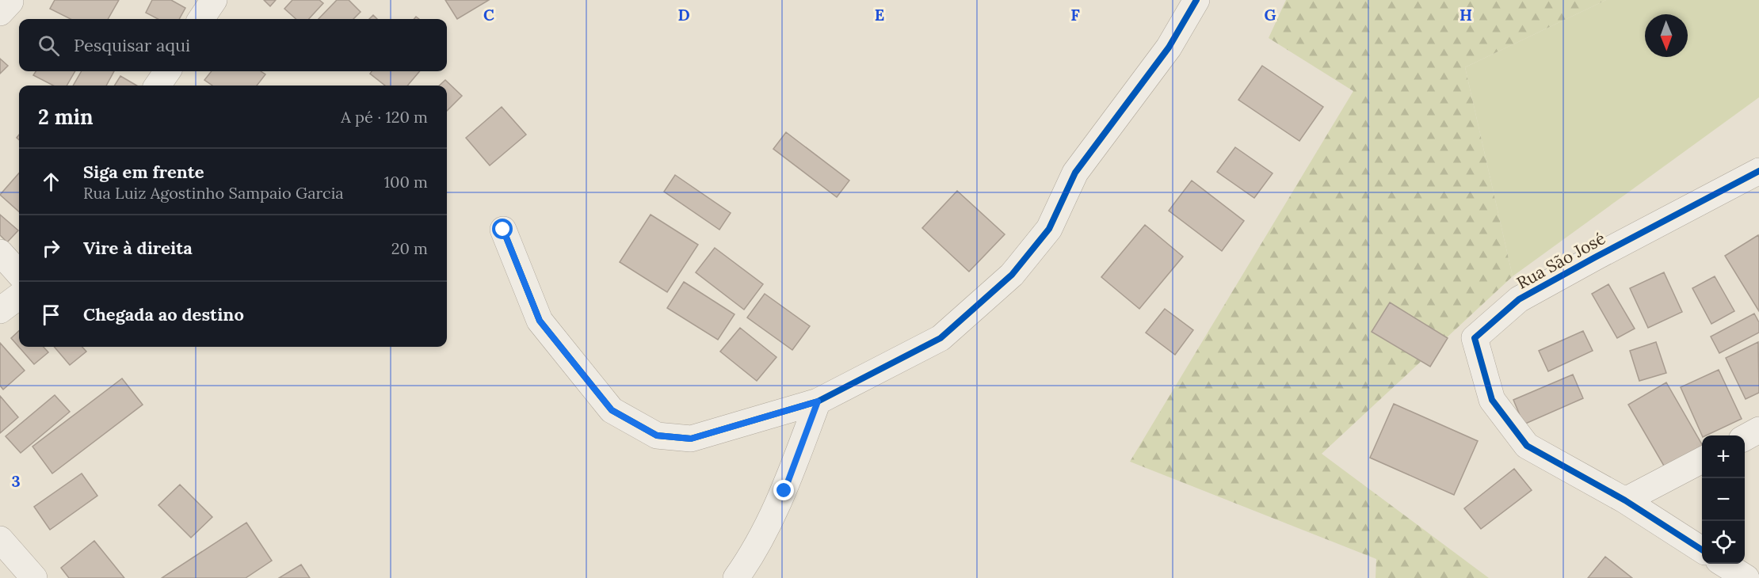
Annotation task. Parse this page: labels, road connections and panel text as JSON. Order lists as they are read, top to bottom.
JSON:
{
  "streets": {
    "street": ["Rua São José"]
  },
  "north": "bottom",
  "page": {
    "search": "Pesquisar aqui",
    "heading": ["2 min", "A pé · 120 m"],
    "list": [
      ["Siga em frente", "Rua Luiz Agostinho Sampaio Garcia", "100 m"],
      ["Vire à direita", "20 m"],
      "Chegada ao destino"
    ],
    "map_buttons": ["+", "−"]
  },
  "grid": {
    "columns": [
      "C",
      "D",
      "E",
      "F",
      "G",
      "H"
    ],
    "rows": ["3"]
  }
}
